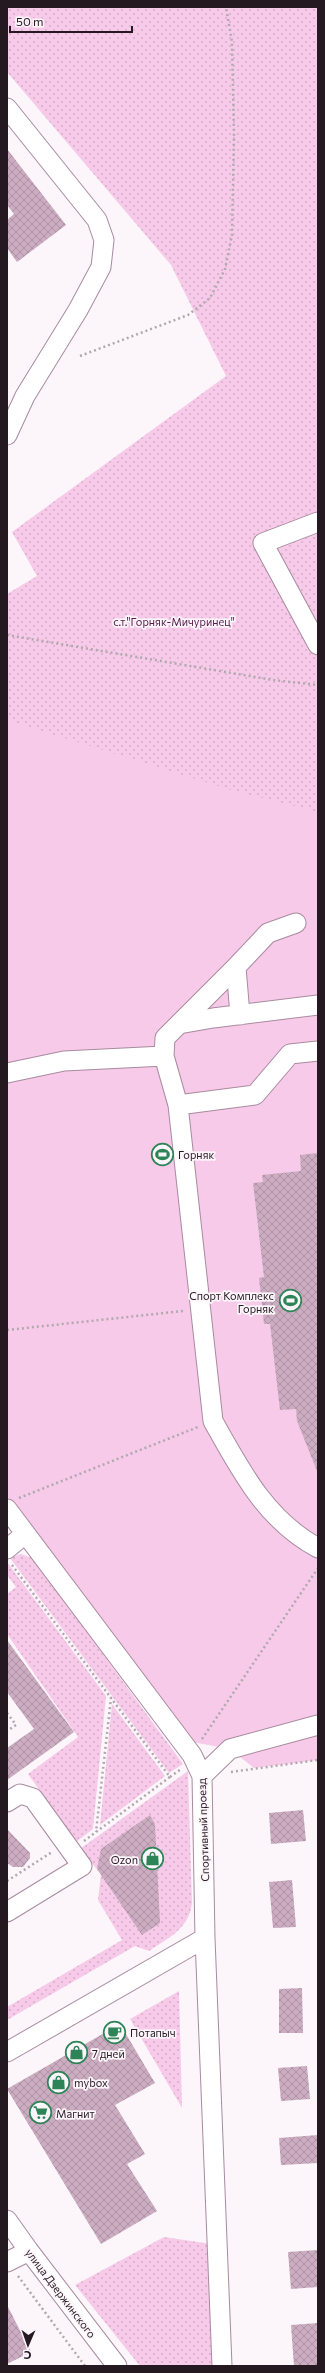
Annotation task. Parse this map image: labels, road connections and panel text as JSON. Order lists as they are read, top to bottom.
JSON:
{
  "streets": {
    "street": ["Спортивный проезд", "улица Дзержинского"]
  },
  "parks": ["с.т.\"Горняк-Мичуринец\""],
  "places": {
    "sports": ["Горняк", "Спорт Комплекс Горняк"],
    "shop": ["Ozon", "7 дней", "mybox"],
    "cafe": ["Потапыч"],
    "supermarket": ["Магнит"]
  },
  "scale_bar": "50 m",
  "north": "bottom"
}
